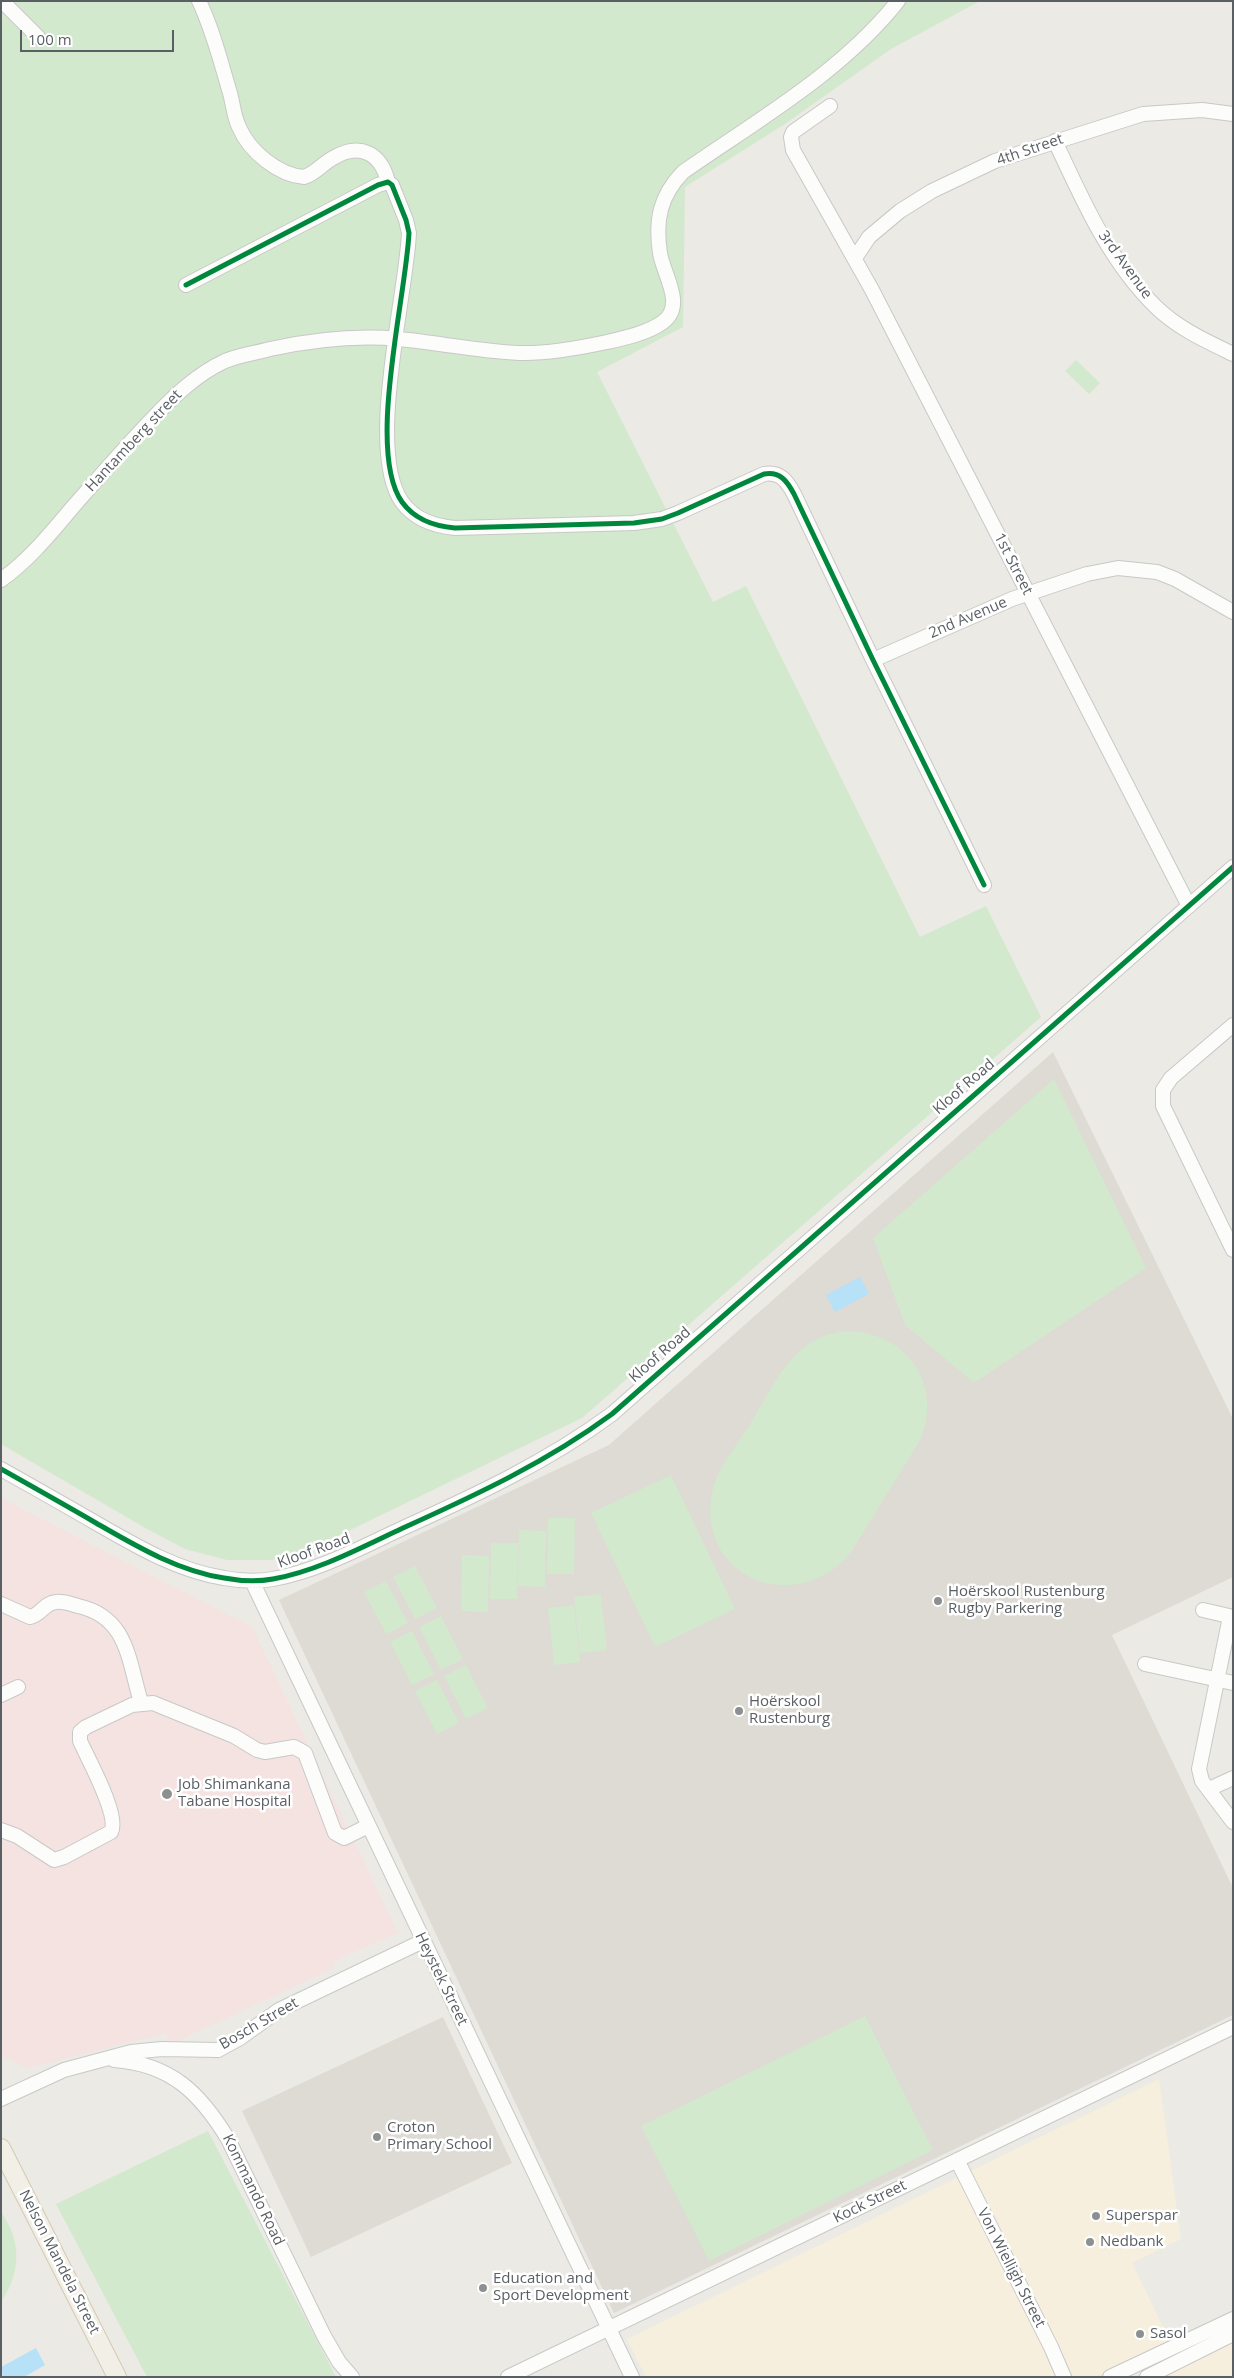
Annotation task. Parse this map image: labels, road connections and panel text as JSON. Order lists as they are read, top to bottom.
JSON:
{
  "streets": {
    "main road": ["Nelson Mandela Street"],
    "street": [
      "4th Street",
      "3rd Avenue",
      "Hantamberg street",
      "1st Street",
      "2nd Avenue",
      "Kloof Road",
      "Heystek Street",
      "Bosch Street",
      "Kommando Road",
      "Kock Street",
      "Von Wielligh Street"
    ]
  },
  "crossings": [
    ["4th Street", "3rd Avenue"],
    ["4th Street", "1st Street"],
    ["1st Street", "2nd Avenue"],
    ["1st Street", "Kloof Road"],
    ["Kloof Road", "Heystek Street"],
    ["Heystek Street", "Bosch Street"],
    ["Heystek Street", "Kock Street"],
    ["Bosch Street", "Kommando Road"],
    ["Kock Street", "Von Wielligh Street"]
  ],
  "places": [
    "Hoërskool Rustenburg Rugby Parkering",
    "Hoërskool Rustenburg",
    "Job Shimankana Tabane Hospital",
    "Croton Primary School",
    "Superspar",
    "Nedbank",
    "Education and Sport Development",
    "Sasol"
  ],
  "scale_bar": "100 m"
}
